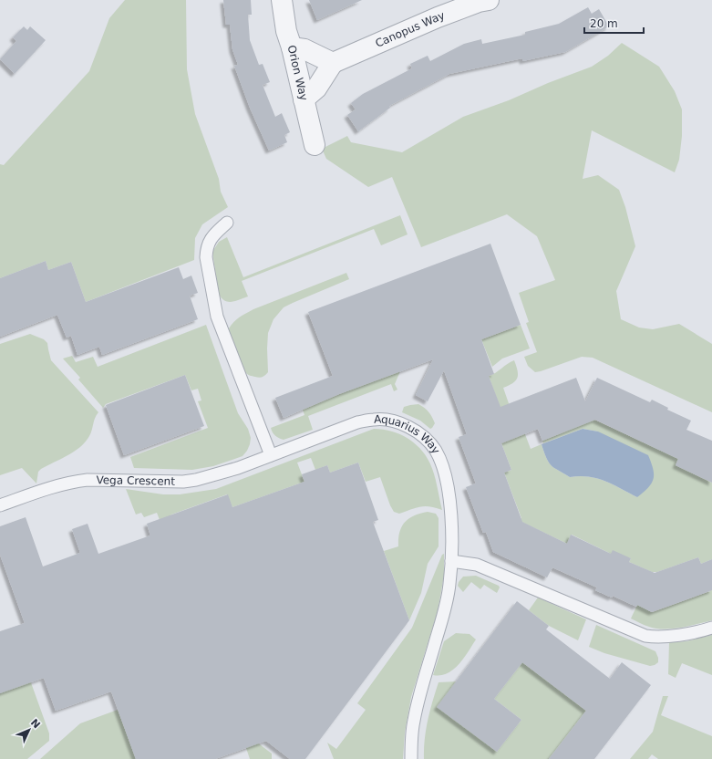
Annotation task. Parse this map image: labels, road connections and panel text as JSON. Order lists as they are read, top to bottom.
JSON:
{
  "streets": {
    "street": ["Canopus Way", "Orion Way"],
    "lane": ["Aquarius Way", "Vega Crescent"]
  },
  "crossings": [
    ["Aquarius Way", "Vega Crescent"]
  ],
  "scale_bar": "20 m",
  "north": "top right"
}
